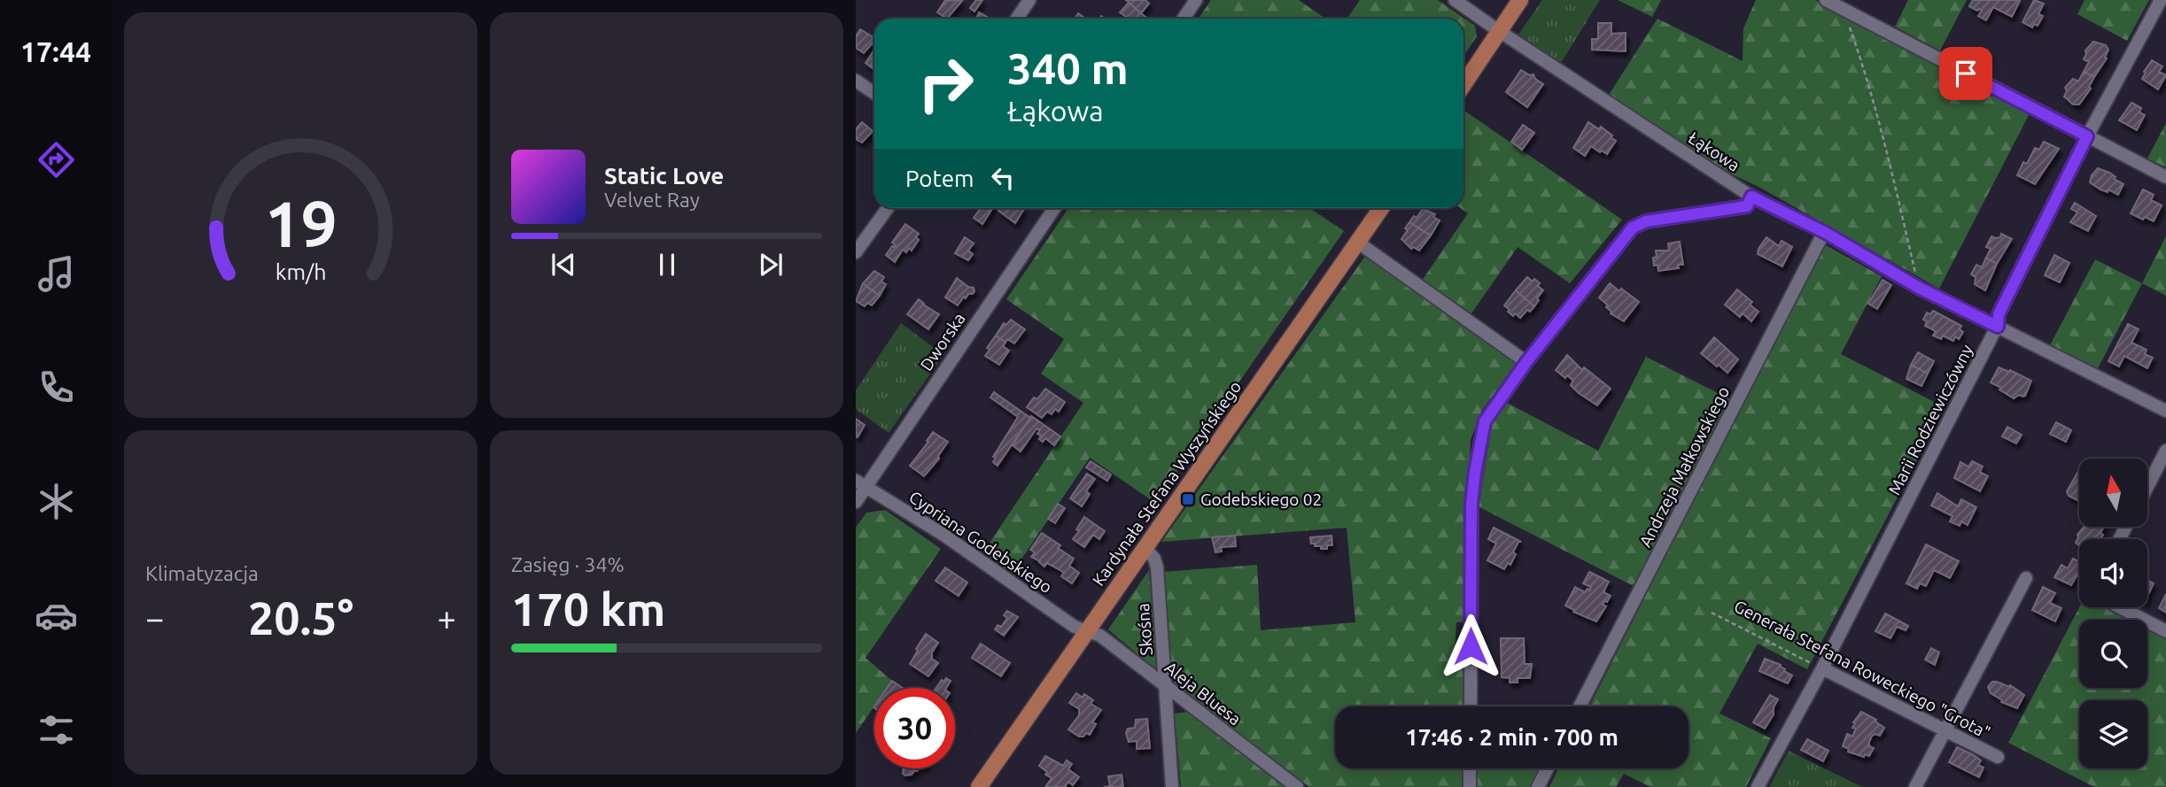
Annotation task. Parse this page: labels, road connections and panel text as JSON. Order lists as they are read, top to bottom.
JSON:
{
  "streets": {
    "main road": ["Kardynała Stefana Wyszyńskiego"],
    "street": [
      "Łąkowa",
      "Dworska",
      "Marii Rodziewiczówny",
      "Andrzeja Małkowskiego",
      "Cypriana Godebskiego",
      "Skośna",
      "Generała Stefana Roweckiego \"Grota\"",
      "Aleja Bluesa"
    ]
  },
  "crossings": [
    ["Łąkowa", "Marii Rodziewiczówny"],
    ["Łąkowa", "Andrzeja Małkowskiego"],
    ["Dworska", "Cypriana Godebskiego"],
    ["Marii Rodziewiczówny", "Generała Stefana Roweckiego \"Grota\""],
    ["Kardynała Stefana Wyszyńskiego", "Cypriana Godebskiego"],
    ["Kardynała Stefana Wyszyńskiego", "Skośna"],
    ["Kardynała Stefana Wyszyńskiego", "Aleja Bluesa"],
    ["Cypriana Godebskiego", "Aleja Bluesa"],
    ["Skośna", "Aleja Bluesa"]
  ],
  "places": {
    "transit": ["Godebskiego 02"]
  },
  "north": "top",
  "page": {
    "tabs": "17:44",
    "turn": ["340 m", "Łąkowa"],
    "then": "Potem",
    "song": ["Static Love", "Velvet Ray"],
    "tile": [
      "Klimatyzacja",
      ["Zasięg · 34%", "170 km"]
    ],
    "heat": ["−", "20.5°", "+"],
    "limit": "30",
    "trip": "17:46 · 2 min · 700 m",
    "gauge": ["19", "km/h"]
  }
}
